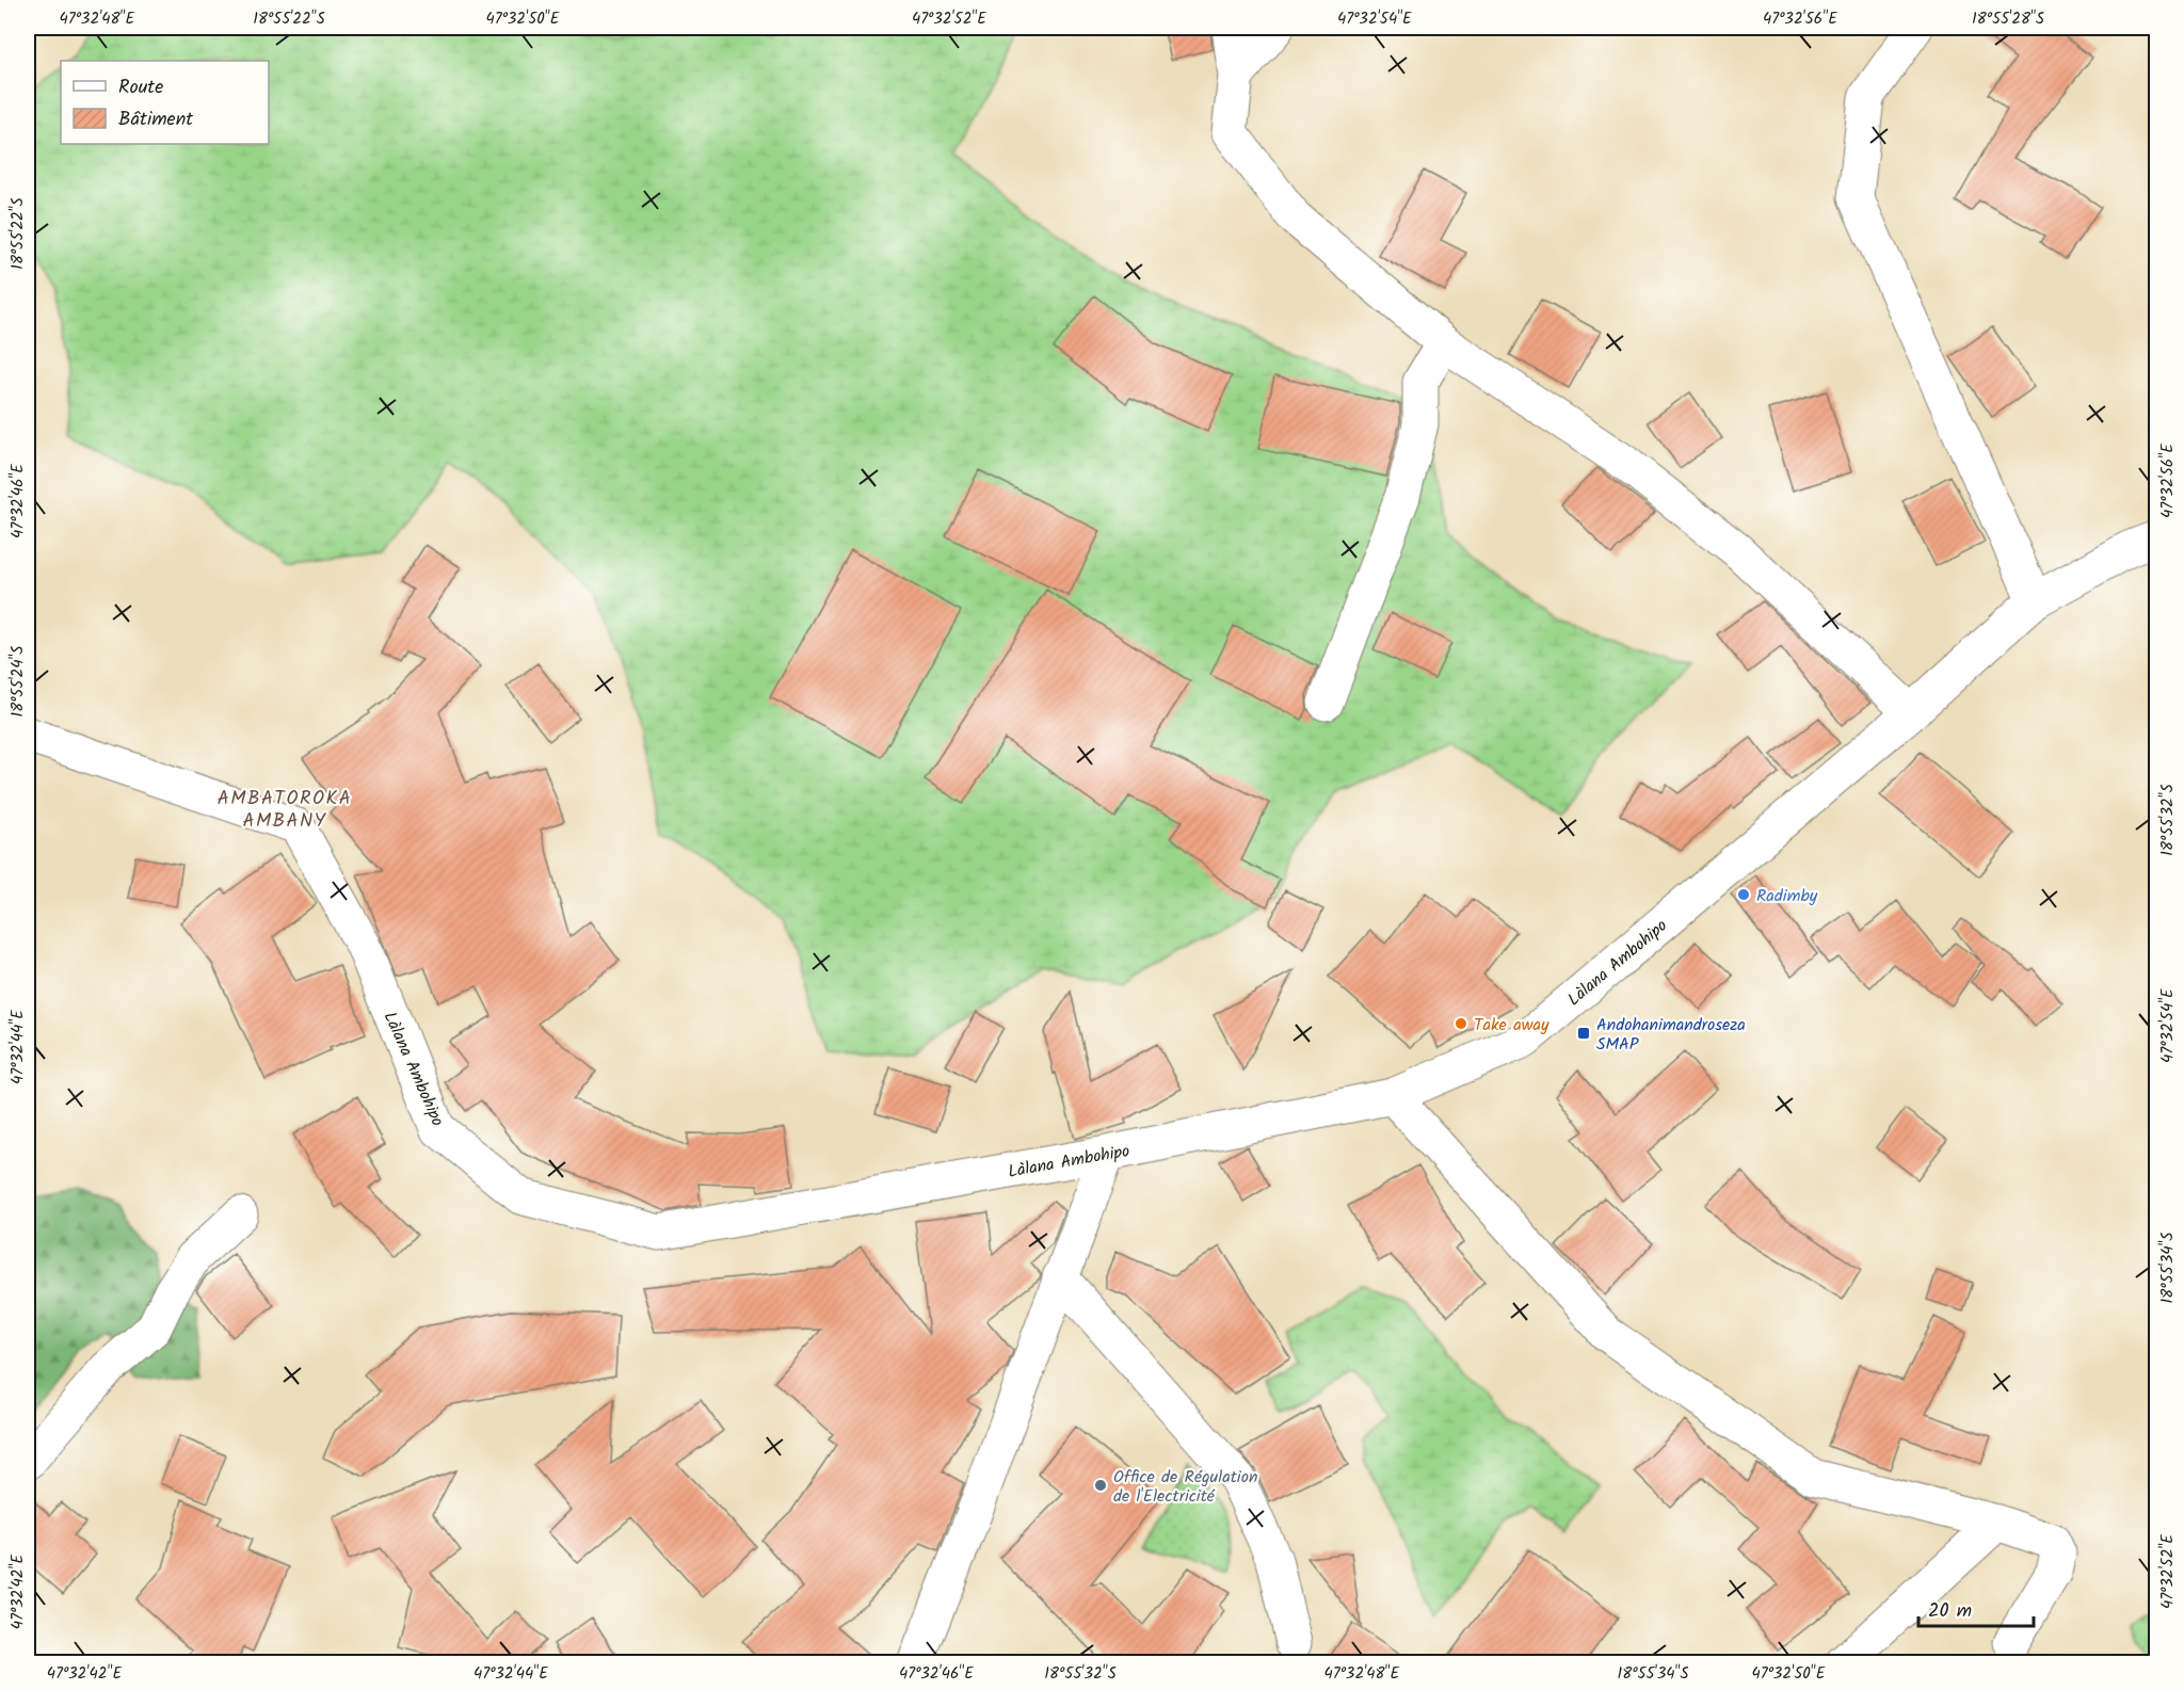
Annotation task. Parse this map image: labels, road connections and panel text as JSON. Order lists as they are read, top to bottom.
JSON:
{
  "streets": {
    "street": ["Làlana Ambohipo"]
  },
  "districts": ["AMBATOROKA AMBANY"],
  "places": {
    "other": ["Radimby", "Take away", "Office de Régulation de l'Electricité"],
    "transit": ["Andohanimandroseza SMAP"]
  },
  "legend": ["Route", "Bâtiment"],
  "scale_bar": "20 m",
  "coordinates": [
    "47°32'48\"E",
    "18°55'22\"S",
    "47°32'50\"E",
    "47°32'52\"E",
    "47°32'54\"E",
    "47°32'56\"E",
    "18°55'28\"S",
    "47°32'46\"E",
    "18°55'24\"S",
    "18°55'32\"S",
    "47°32'44\"E",
    "18°55'34\"S",
    "47°32'42\"E"
  ]
}
